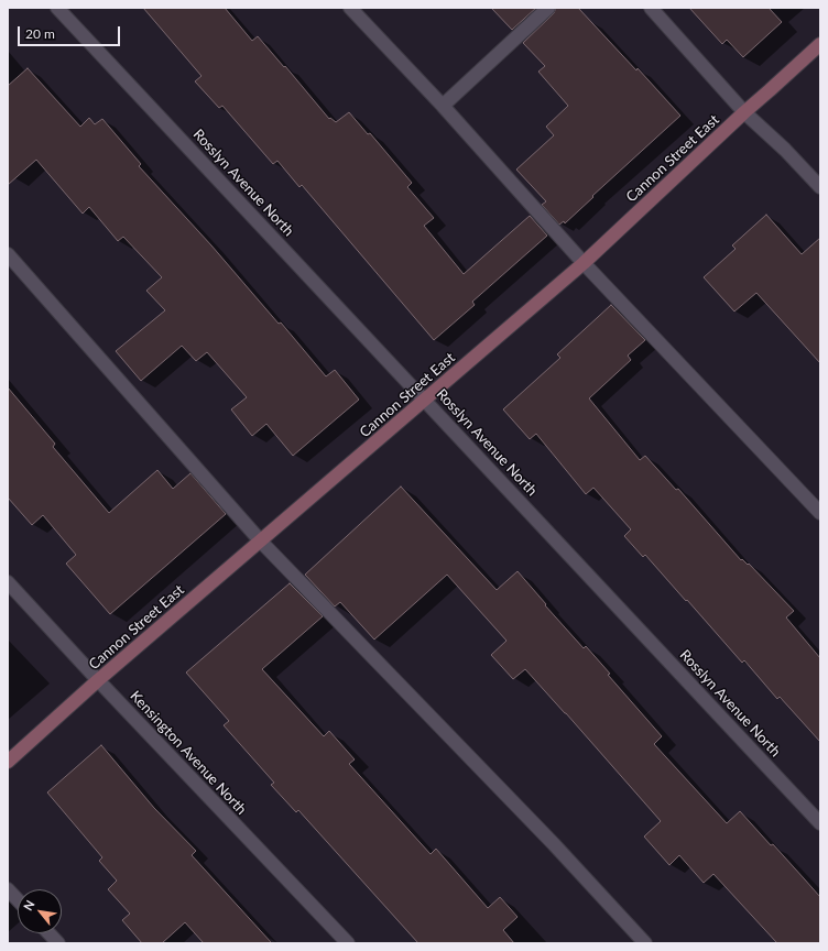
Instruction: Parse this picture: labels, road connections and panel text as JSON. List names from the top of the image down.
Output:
{
  "streets": {
    "main road": ["Cannon Street East"],
    "street": ["Rosslyn Avenue North", "Kensington Avenue North"]
  },
  "crossings": [
    ["Cannon Street East", "Rosslyn Avenue North"],
    ["Cannon Street East", "Kensington Avenue North"]
  ],
  "scale_bar": "20 m",
  "north": "top left"
}
